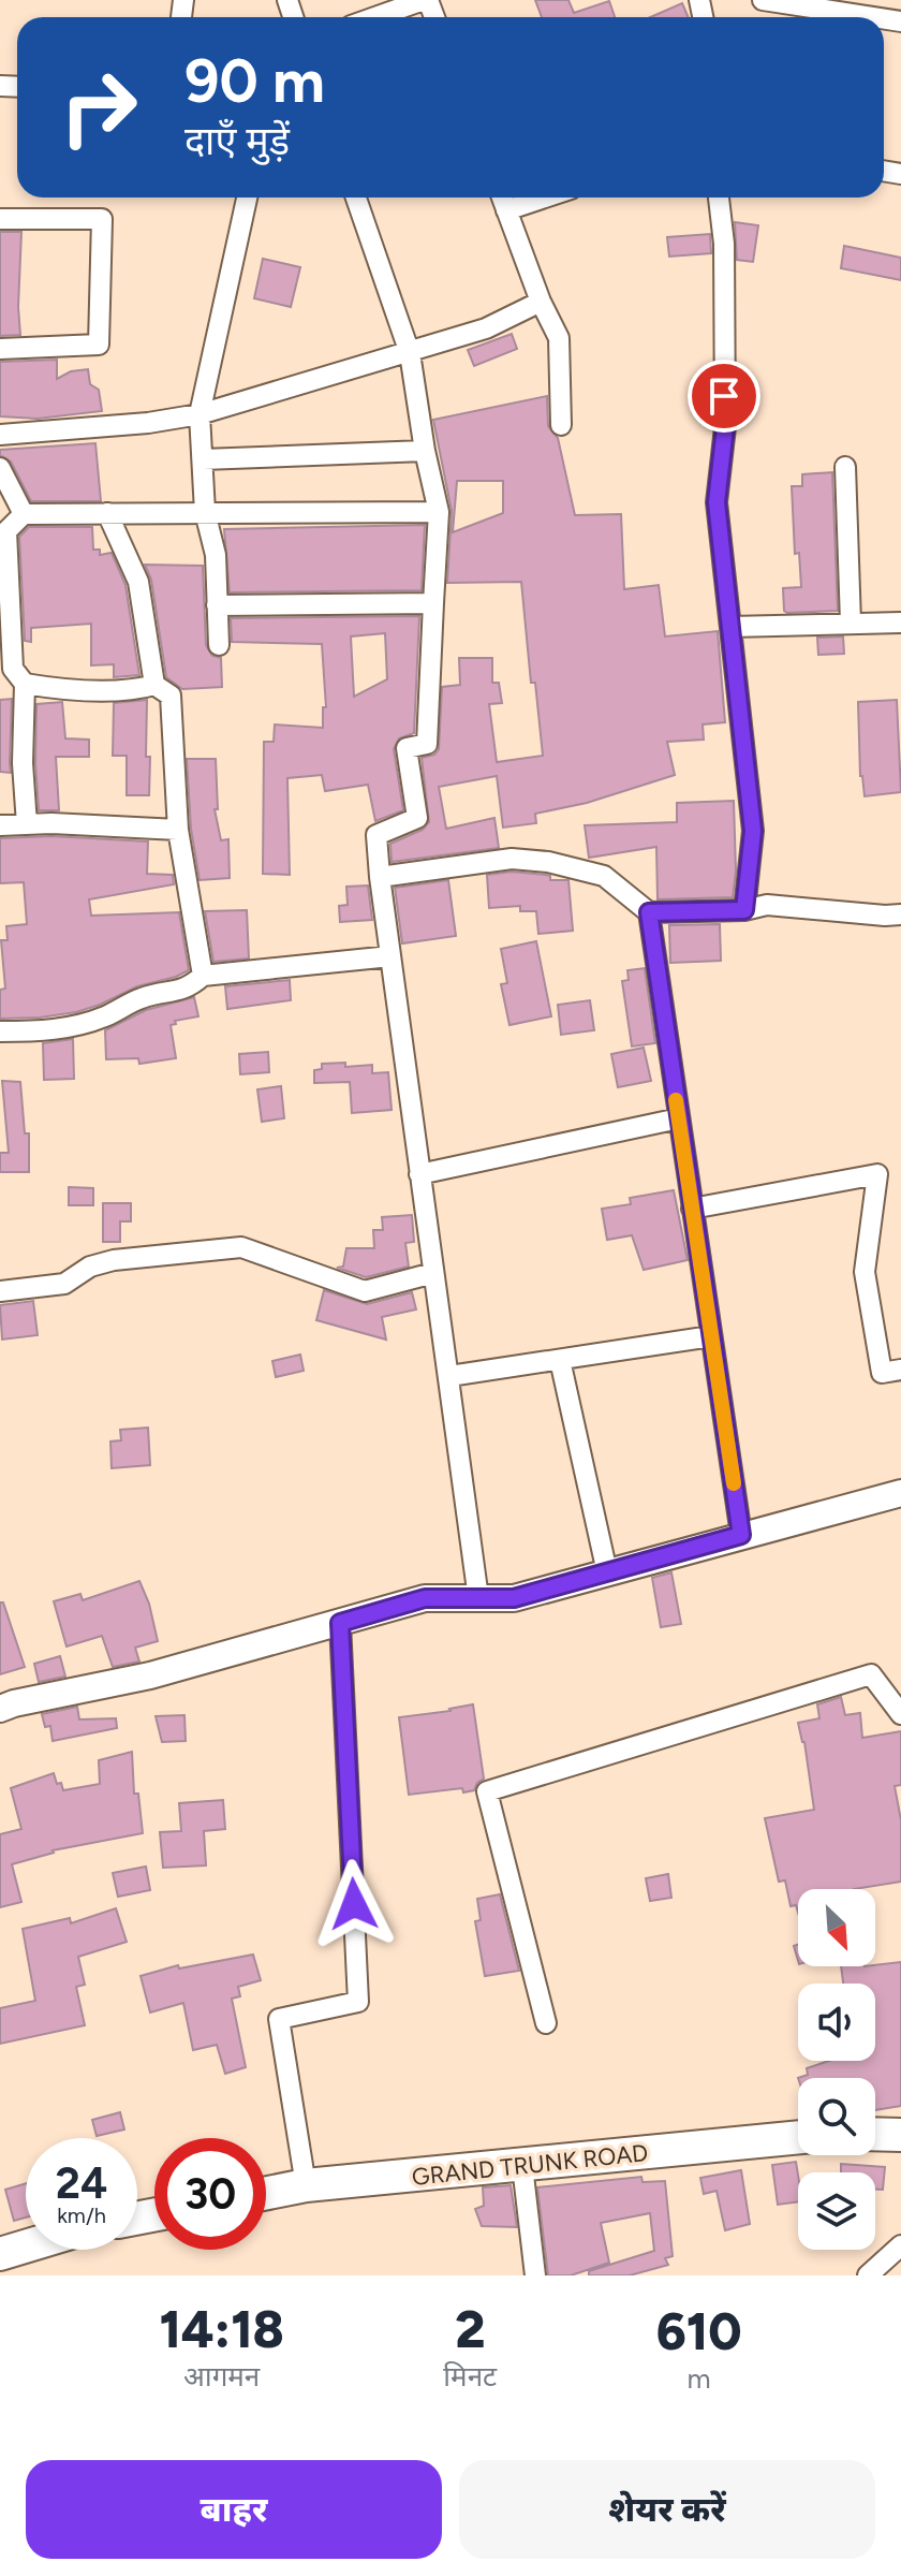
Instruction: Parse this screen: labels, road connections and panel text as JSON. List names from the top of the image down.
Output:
{
  "streets": {
    "main road": ["GRAND TRUNK ROAD"]
  },
  "north": "bottom right",
  "page": {
    "turn": ["90 m", "दाएँ मुड़ें"],
    "speed": "24 km/h",
    "limit": "30",
    "eta": [
      "14:18",
      "आगमन",
      "2",
      "मिनट",
      "610",
      "m"
    ],
    "buttons": ["बाहर", "शेयर करें"]
  }
}
